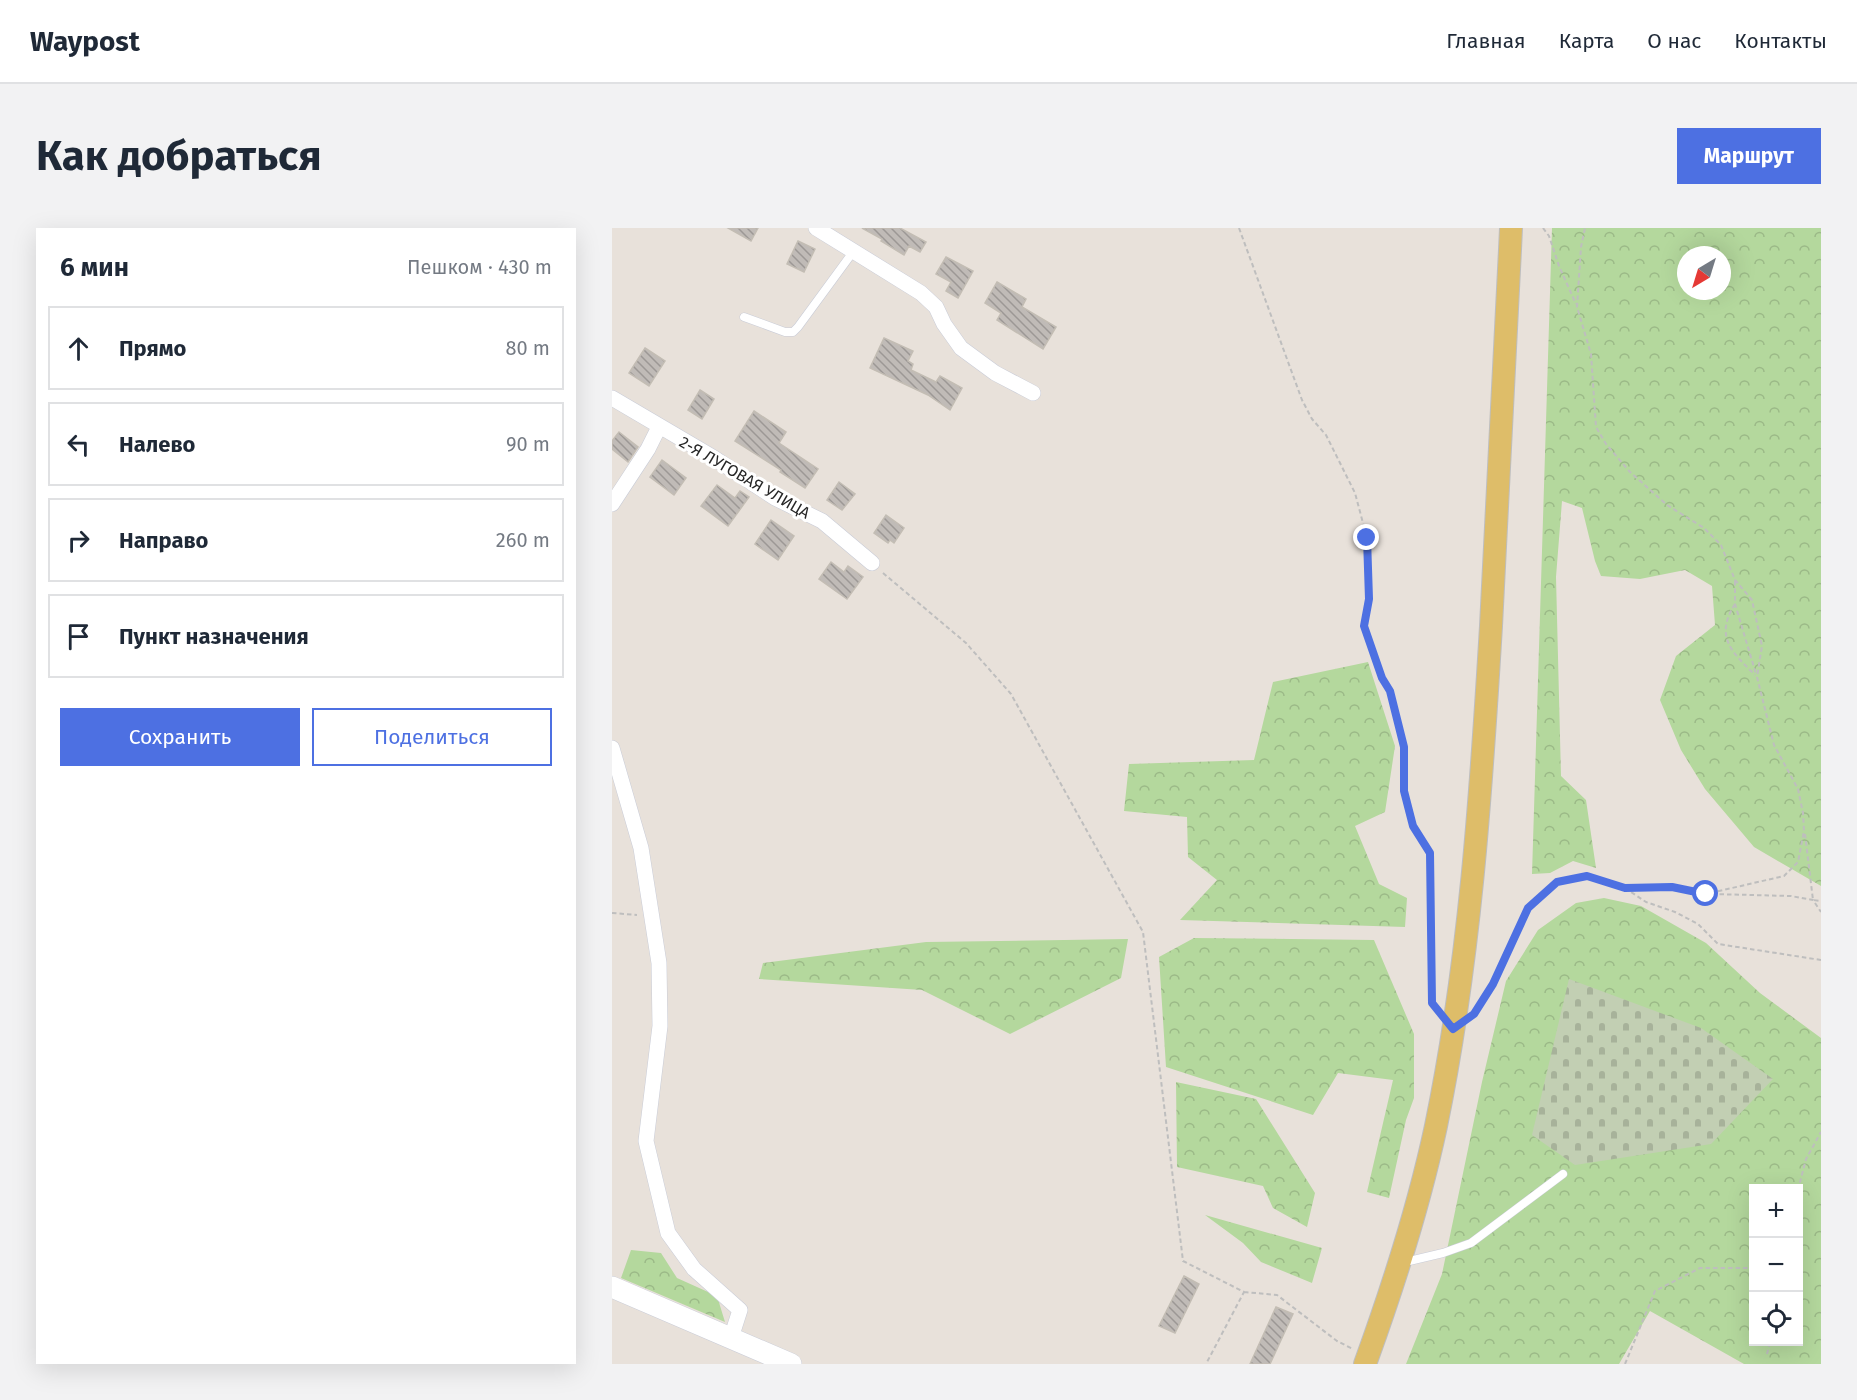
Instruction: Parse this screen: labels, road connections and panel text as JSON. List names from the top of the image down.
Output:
{
  "streets": {
    "street": ["2-Я ЛУГОВАЯ УЛИЦА"]
  },
  "north": "bottom left",
  "page": {
    "header": "Waypost",
    "nav": [
      "Главная",
      "Карта",
      "О нас",
      "Контакты"
    ],
    "buttons": [
      "Маршрут",
      ["Сохранить", "Поделиться"]
    ],
    "title": "Как добраться",
    "heading": ["6 мин", "Пешком · 430 m"],
    "list": [
      ["Прямо", "80 m"],
      ["Налево", "90 m"],
      ["Направо", "260 m"],
      "Пункт назначения"
    ],
    "map_buttons": ["+", "−"]
  }
}
